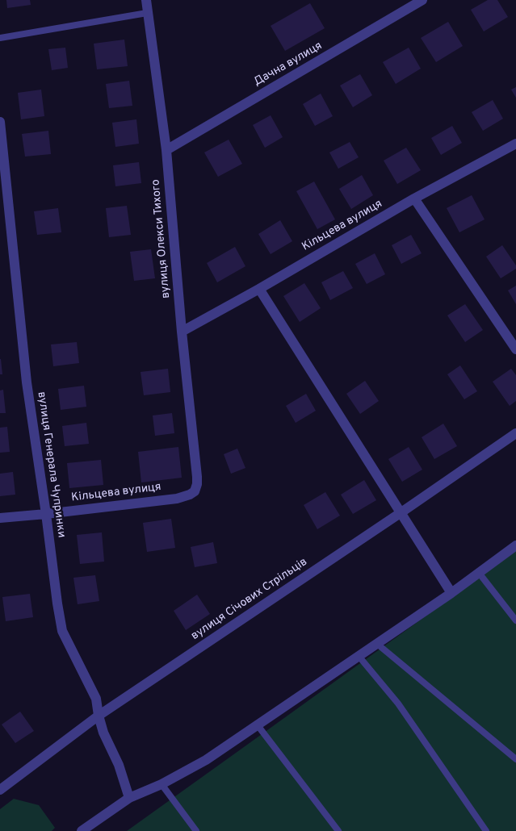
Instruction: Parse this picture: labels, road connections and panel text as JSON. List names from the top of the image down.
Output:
{
  "streets": {
    "street": [
      "Дачна вулиця",
      "Кільцева вулиця",
      "вулиця Олекси Тихого",
      "вулиця Генерала Чупринки",
      "вулиця Січових Стрільців"
    ]
  },
  "crossings": [
    ["Дачна вулиця", "вулиця Олекси Тихого"],
    ["Кільцева вулиця", "вулиця Олекси Тихого"],
    ["Кільцева вулиця", "вулиця Генерала Чупринки"],
    ["вулиця Генерала Чупринки", "вулиця Січових Стрільців"]
  ]
}
